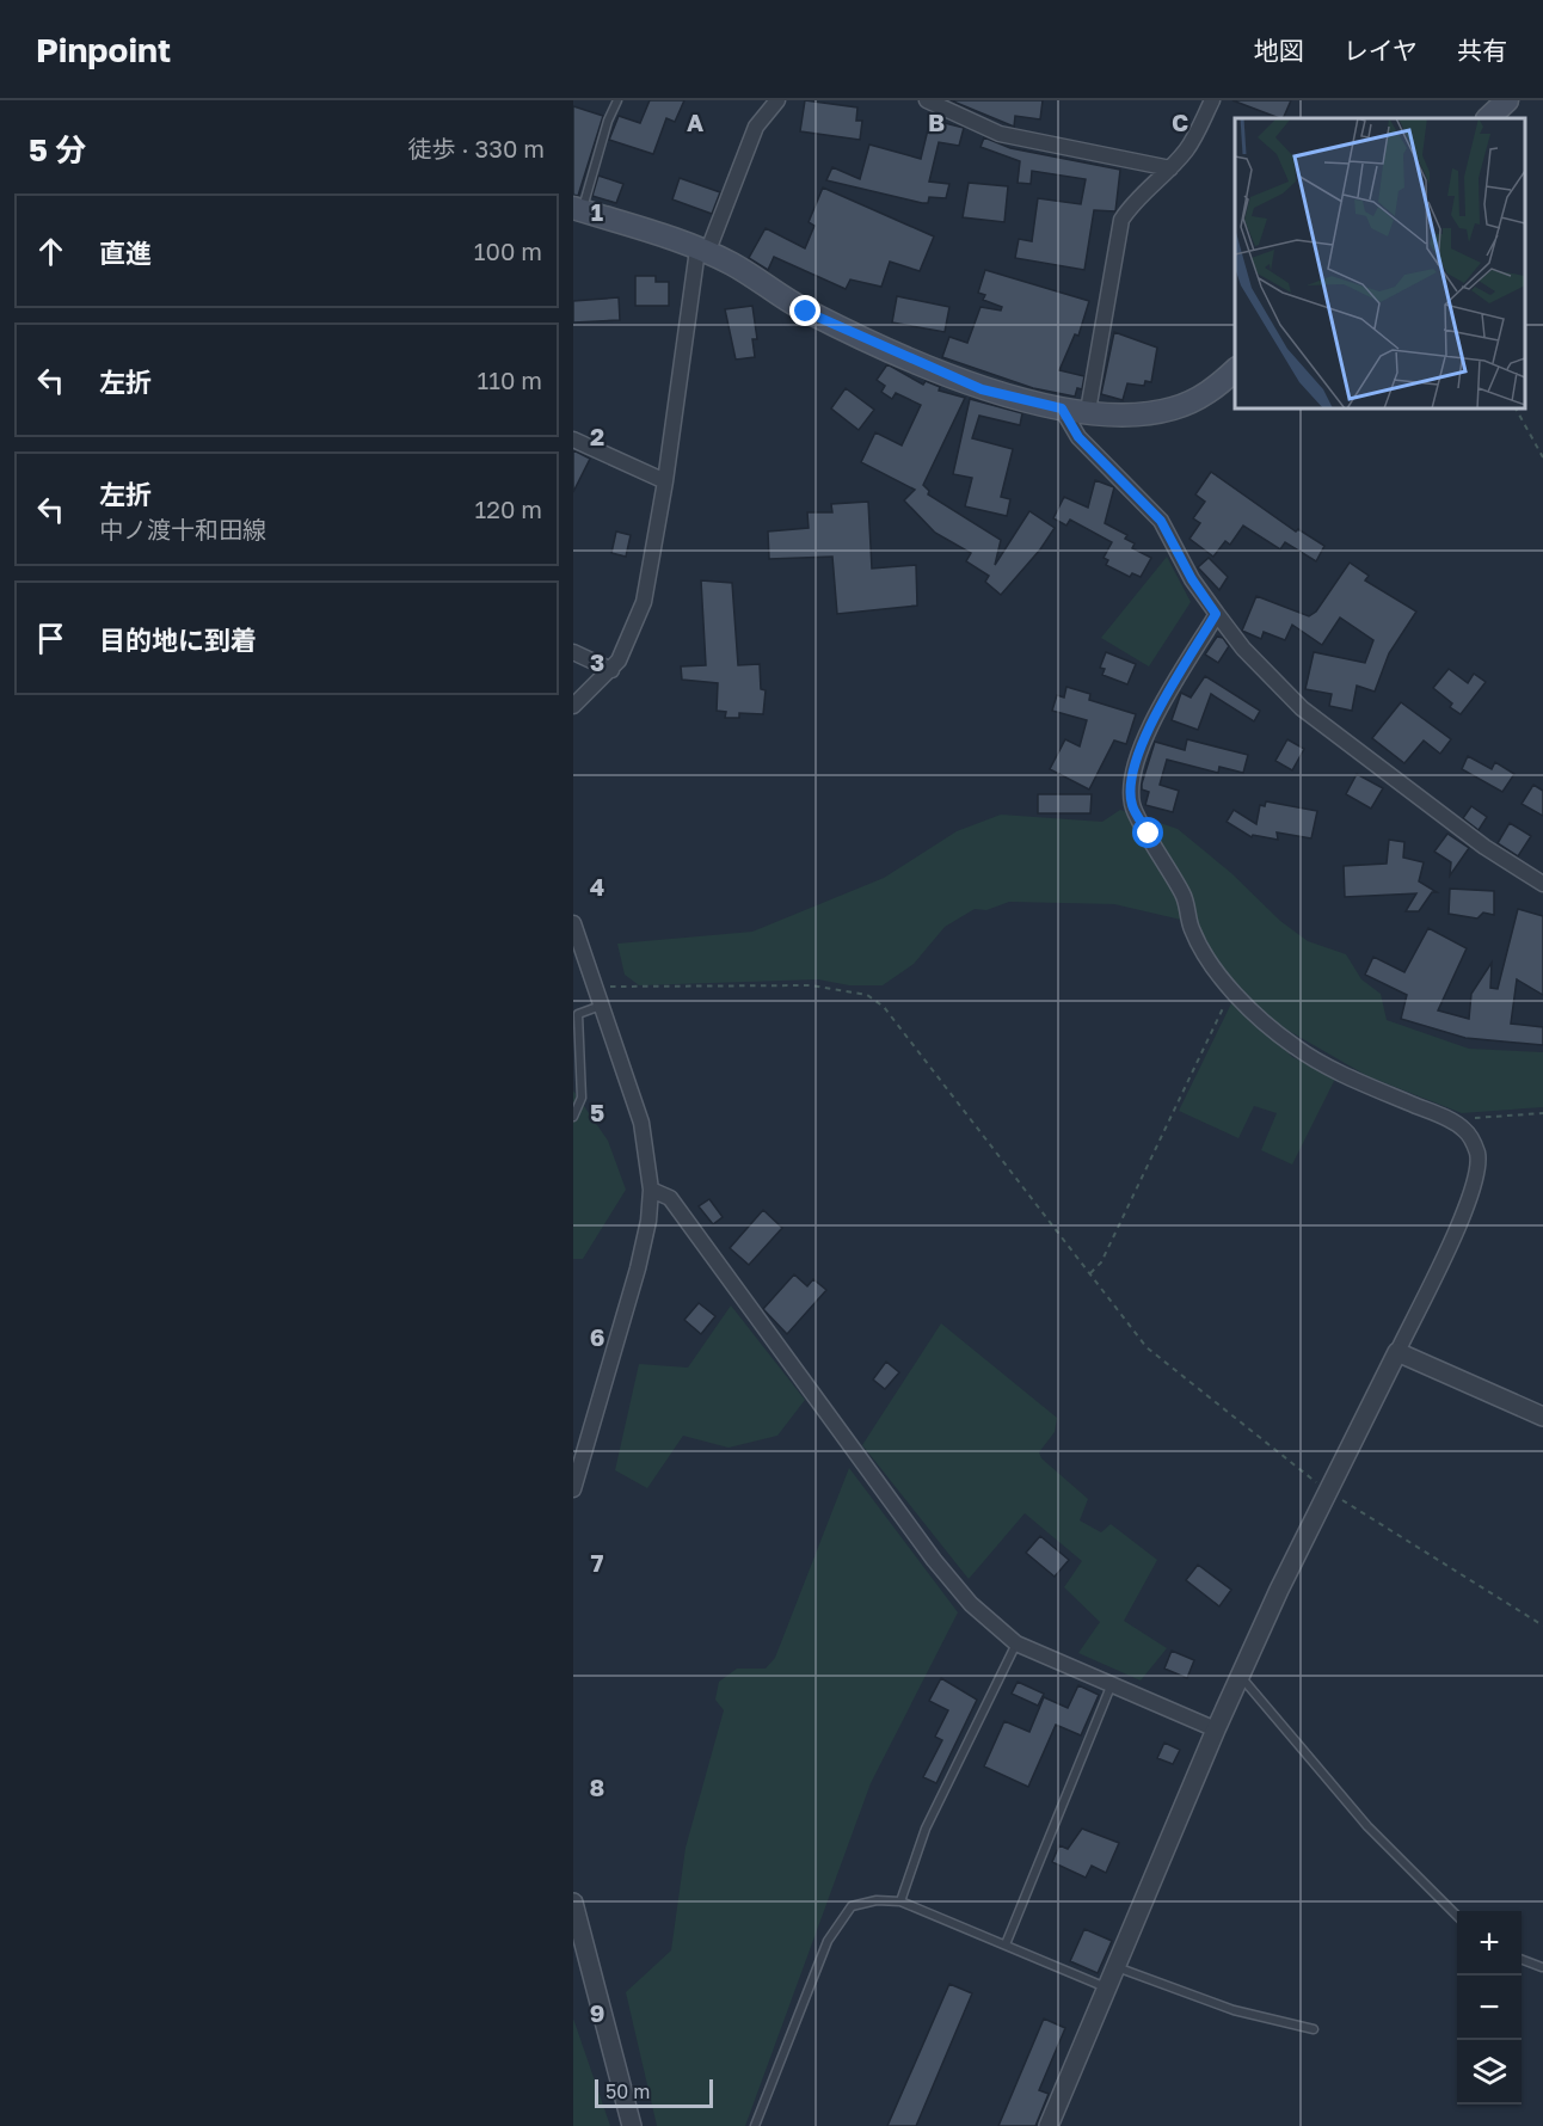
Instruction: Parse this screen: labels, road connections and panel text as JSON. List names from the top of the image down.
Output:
{
  "scale_bar": "50 m",
  "page": {
    "header": "Pinpoint",
    "nav": ["地図", "レイヤ", "共有"],
    "heading": ["5 分", "徒歩 · 330 m"],
    "list": [
      ["直進", "100 m"],
      ["左折", "110 m"],
      ["左折", "中ノ渡十和田線", "120 m"],
      "目的地に到着"
    ],
    "map_buttons": ["+", "−"],
    "scale": "50 m"
  },
  "grid": {
    "columns": ["A", "B", "C"],
    "rows": [
      "1",
      "2",
      "3",
      "4",
      "5",
      "6",
      "7",
      "8",
      "9"
    ]
  }
}
